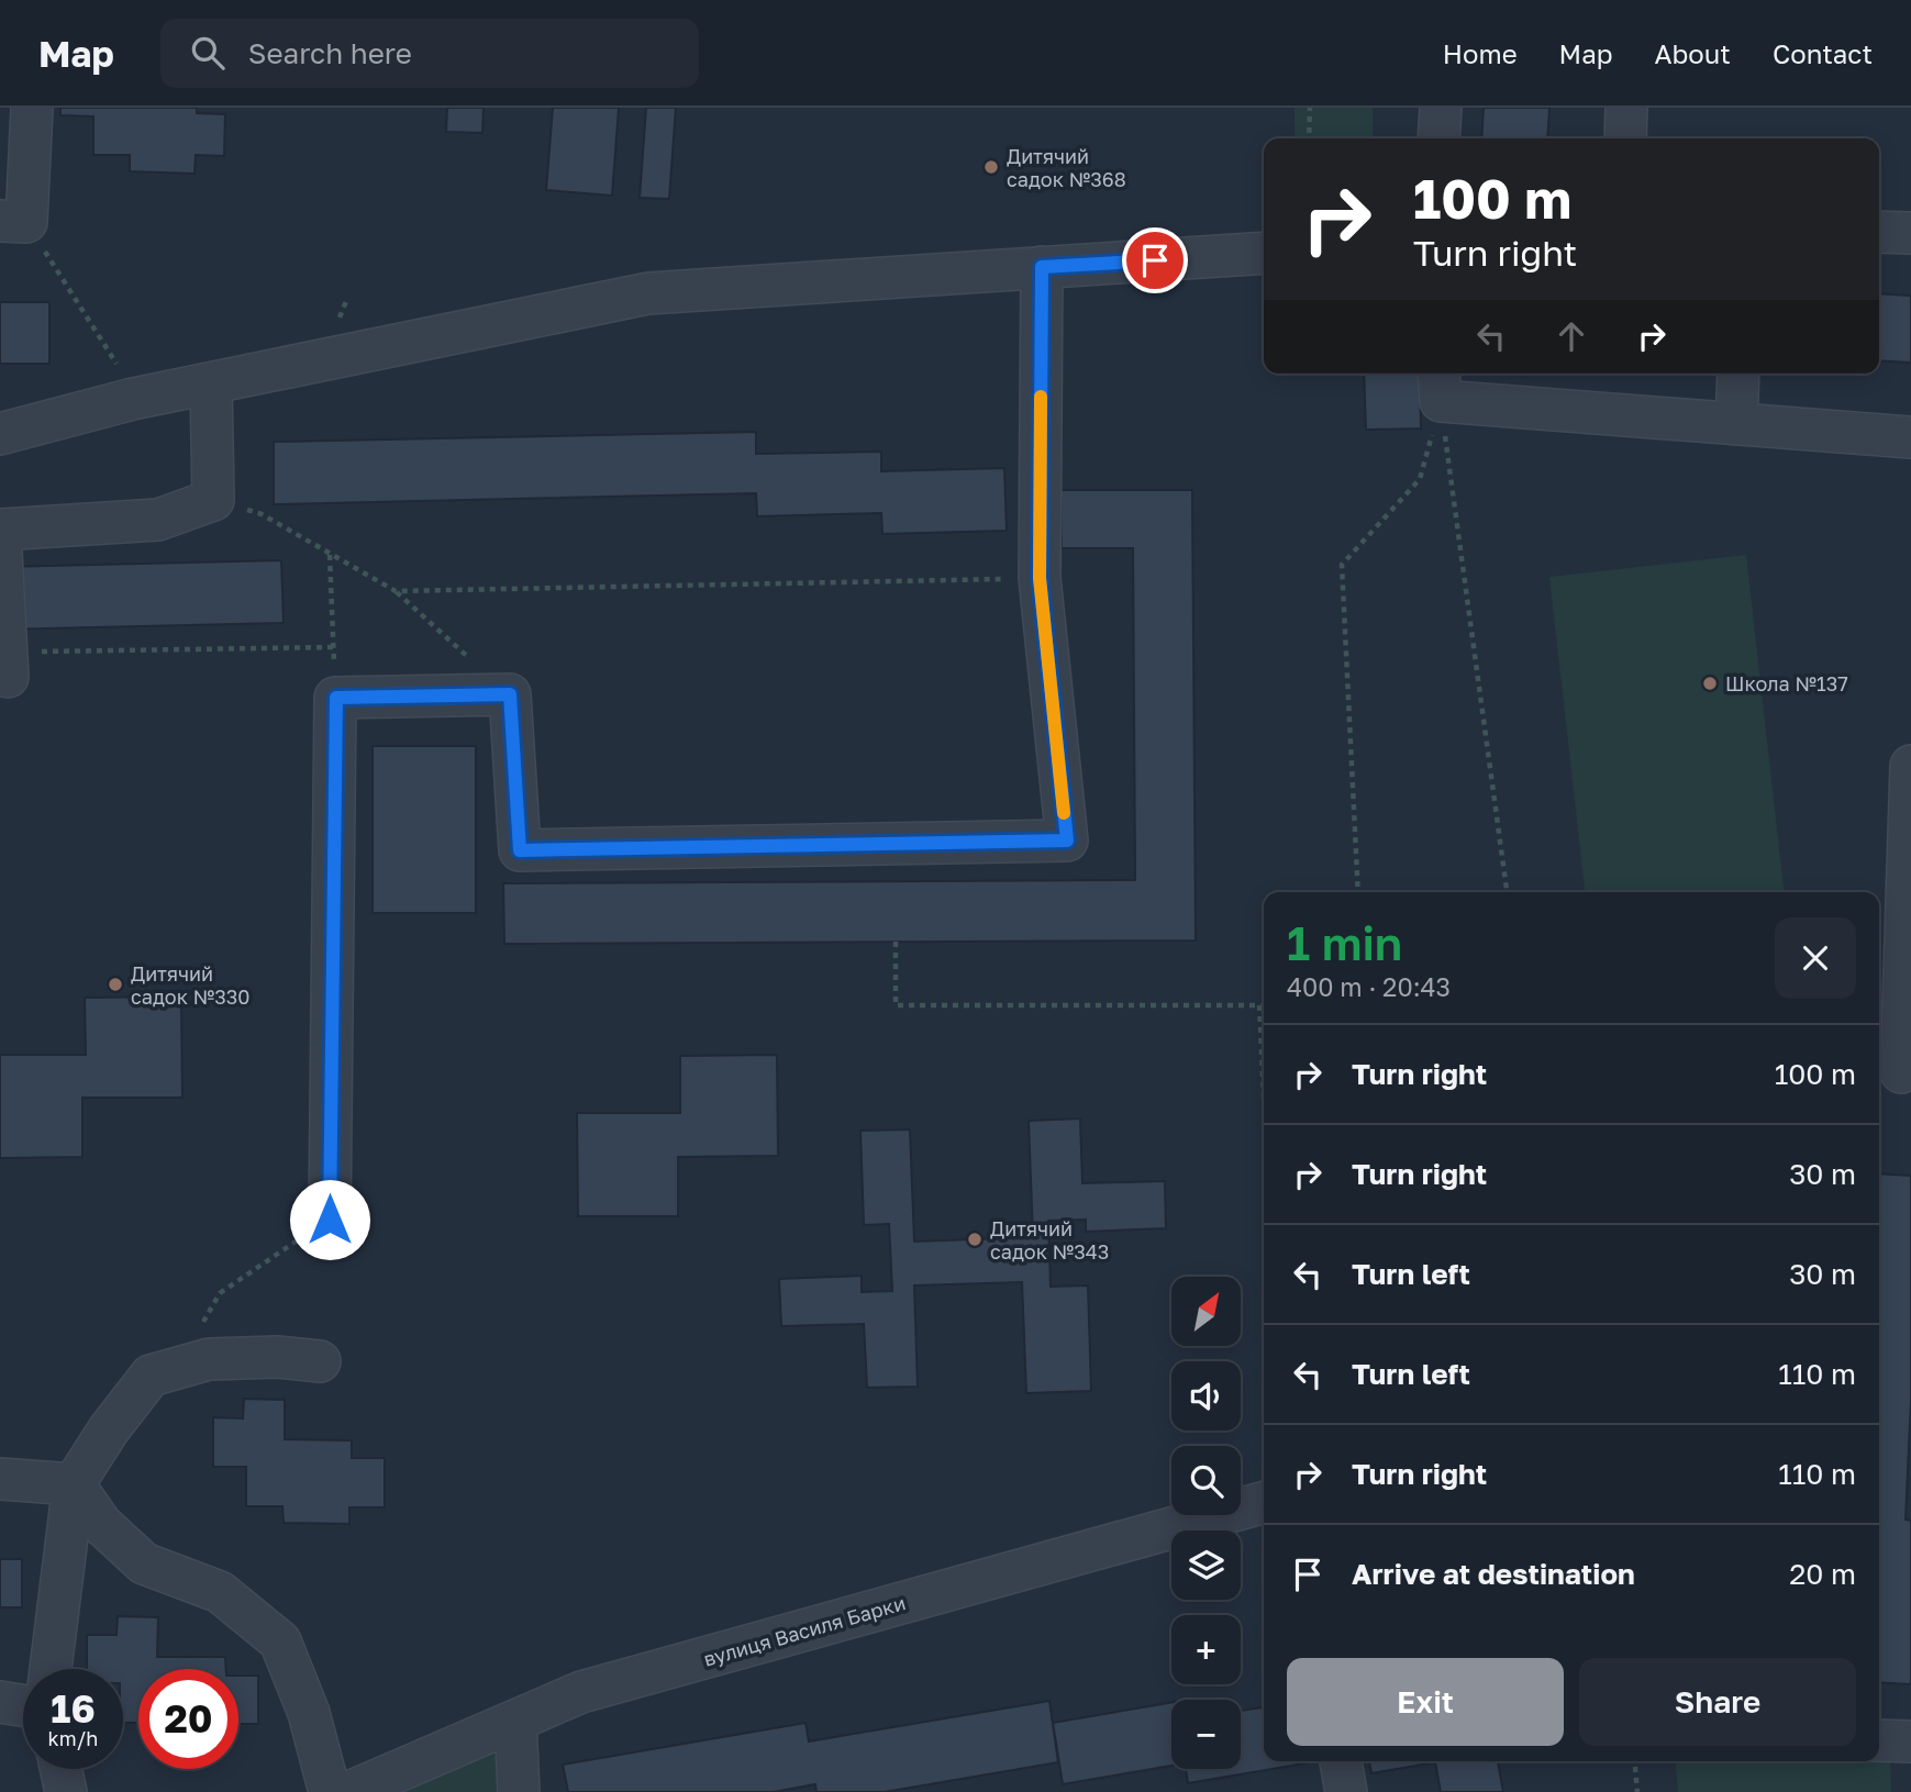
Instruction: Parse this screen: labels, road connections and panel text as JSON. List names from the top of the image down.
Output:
{
  "streets": {
    "lane": ["вулиця Василя Барки"]
  },
  "places": [
    "Дитячий садок №368",
    "Школа №137",
    "Дитячий садок №330",
    "Дитячий садок №343"
  ],
  "north": "top right",
  "page": {
    "header": "Map",
    "search": "Search here",
    "nav": [
      "Home",
      "Map",
      "About",
      "Contact"
    ],
    "turn": ["100 m", "Turn right"],
    "heading": ["1 min", "400 m · 20:43"],
    "list": [
      {
        "name": "Turn right",
        "value": "100 m"
      },
      {
        "name": "Turn right",
        "value": "30 m"
      },
      {
        "name": "Turn left",
        "value": "30 m"
      },
      {
        "name": "Turn left",
        "value": "110 m"
      },
      {
        "name": "Turn right",
        "value": "110 m"
      },
      {
        "name": "Arrive at destination",
        "value": "20 m"
      }
    ],
    "map_buttons": ["+", "−"],
    "buttons": ["Exit", "Share"],
    "speed": "16 km/h",
    "limit": "20"
  }
}
